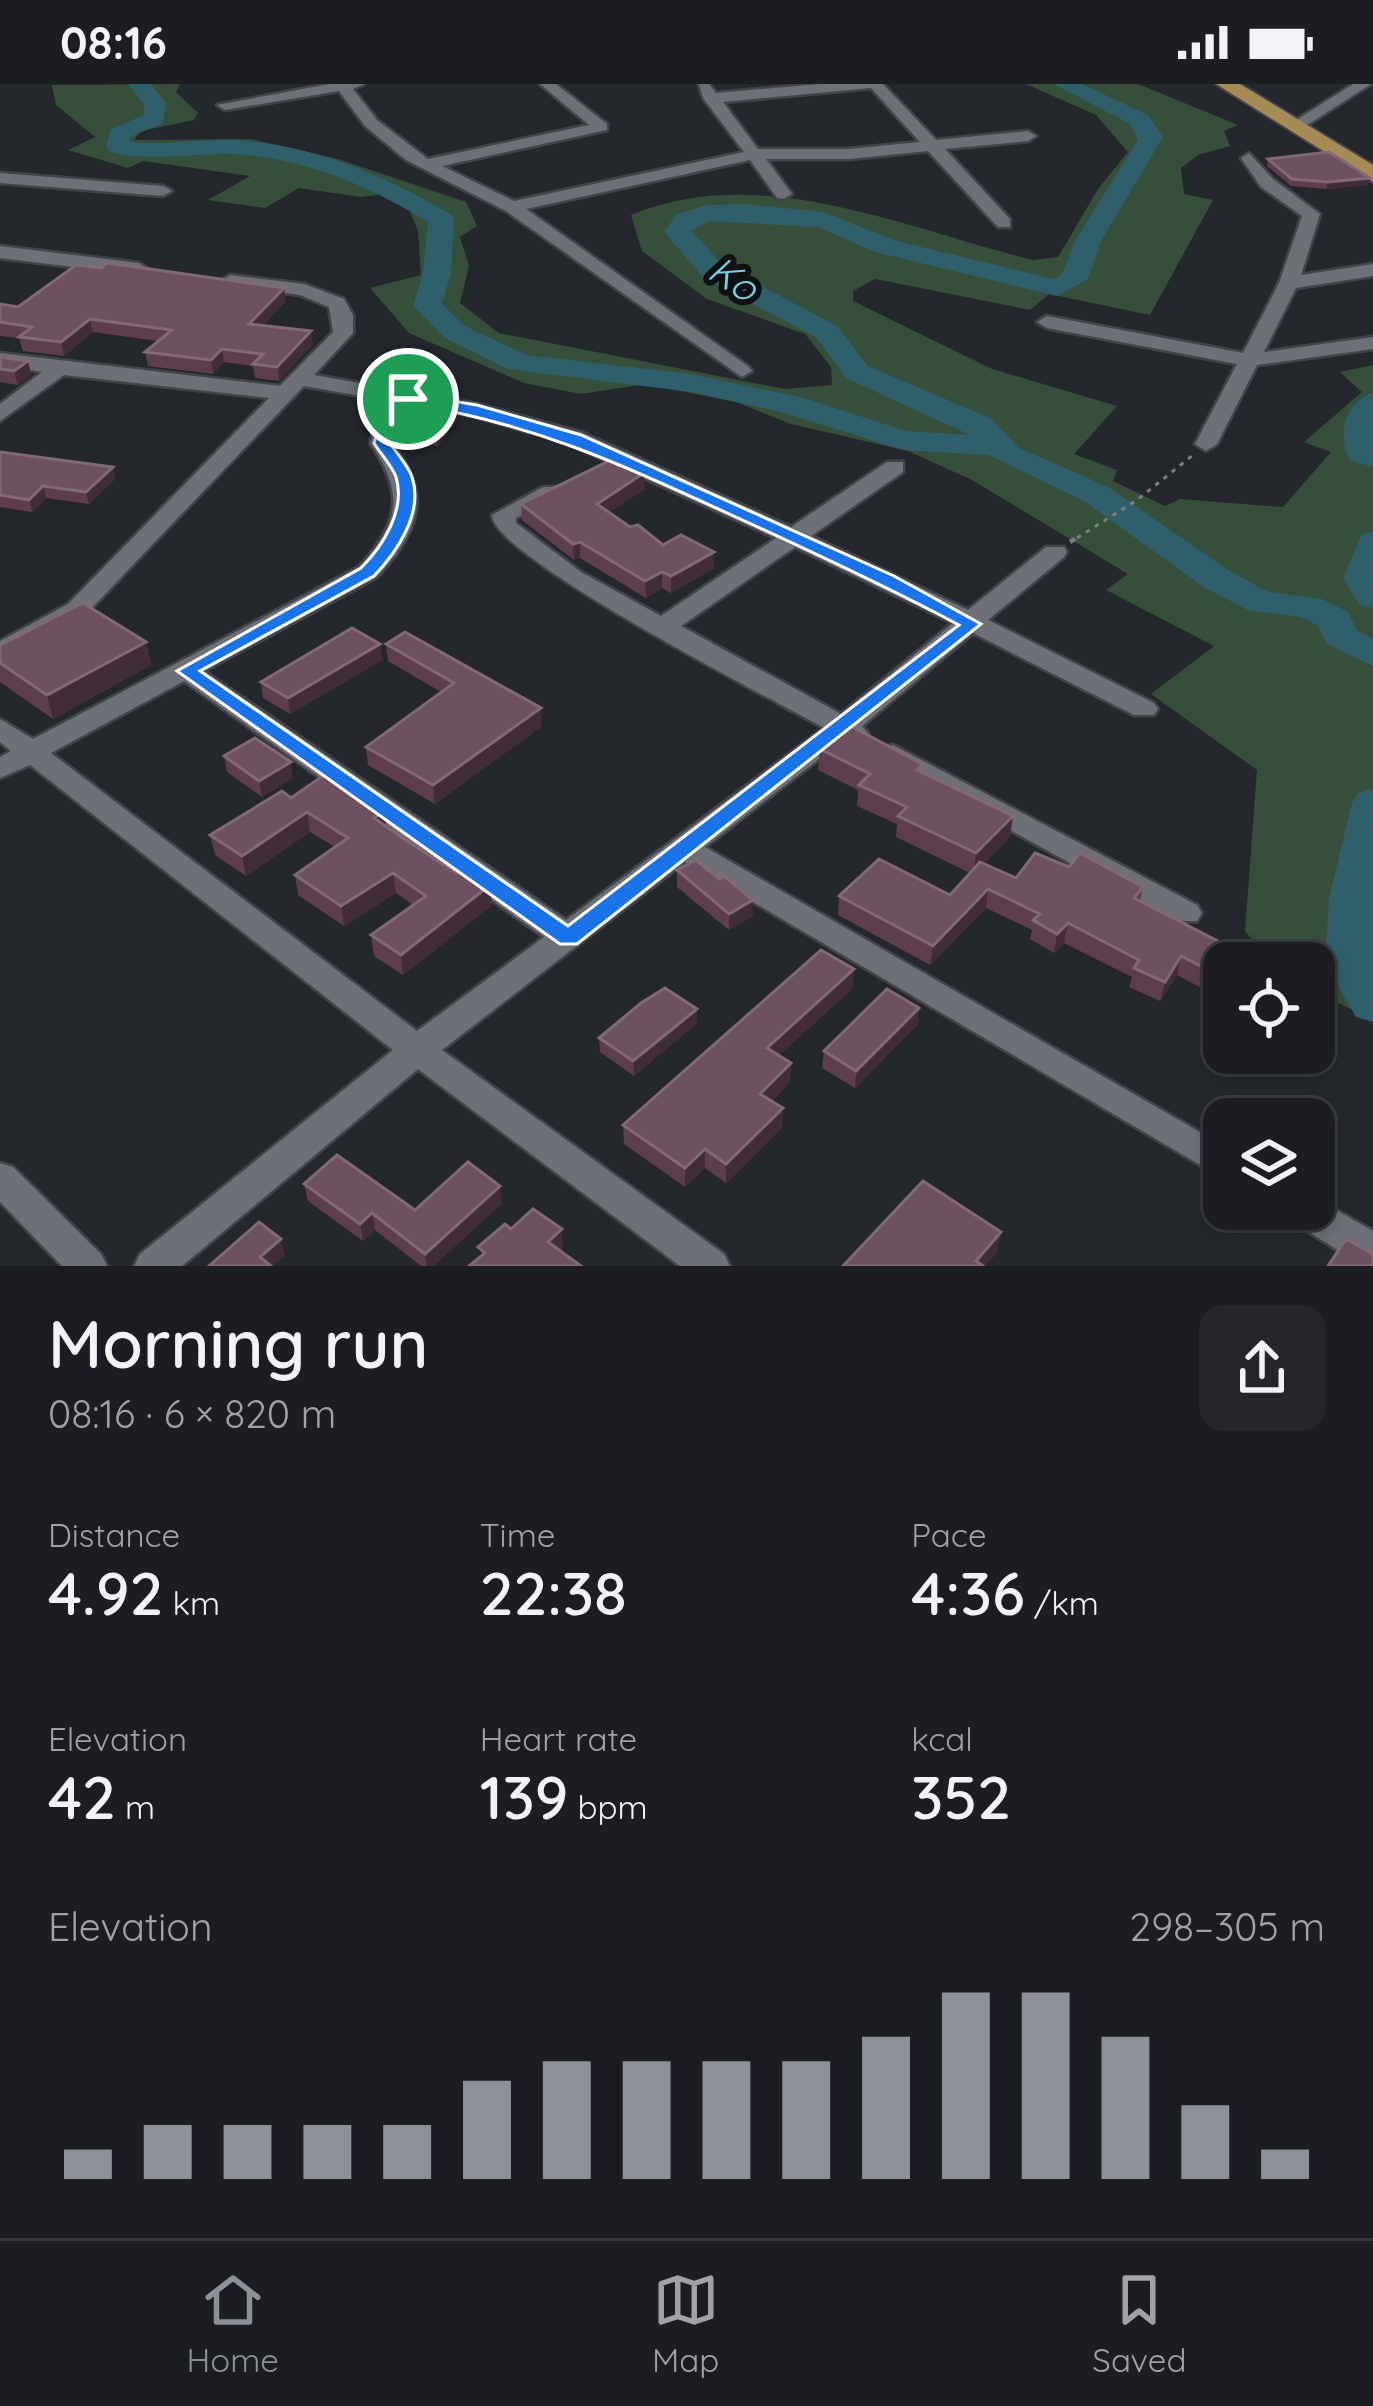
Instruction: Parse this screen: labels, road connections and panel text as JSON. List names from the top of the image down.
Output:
{
  "water": ["Ko"],
  "page": {
    "status": "08:16",
    "heading": ["Morning run", "08:16 · 6 × 820 m"],
    "stats": [
      ["Distance", "4.92 km"],
      ["Time", "22:38"],
      ["Pace", "4:36 /km"],
      ["Elevation", "42 m"],
      ["Heart rate", "139 bpm"],
      ["kcal", "352"]
    ],
    "chart": ["Elevation", "298–305 m"],
    "tabs": ["Home", "Map", "Saved"]
  }
}
